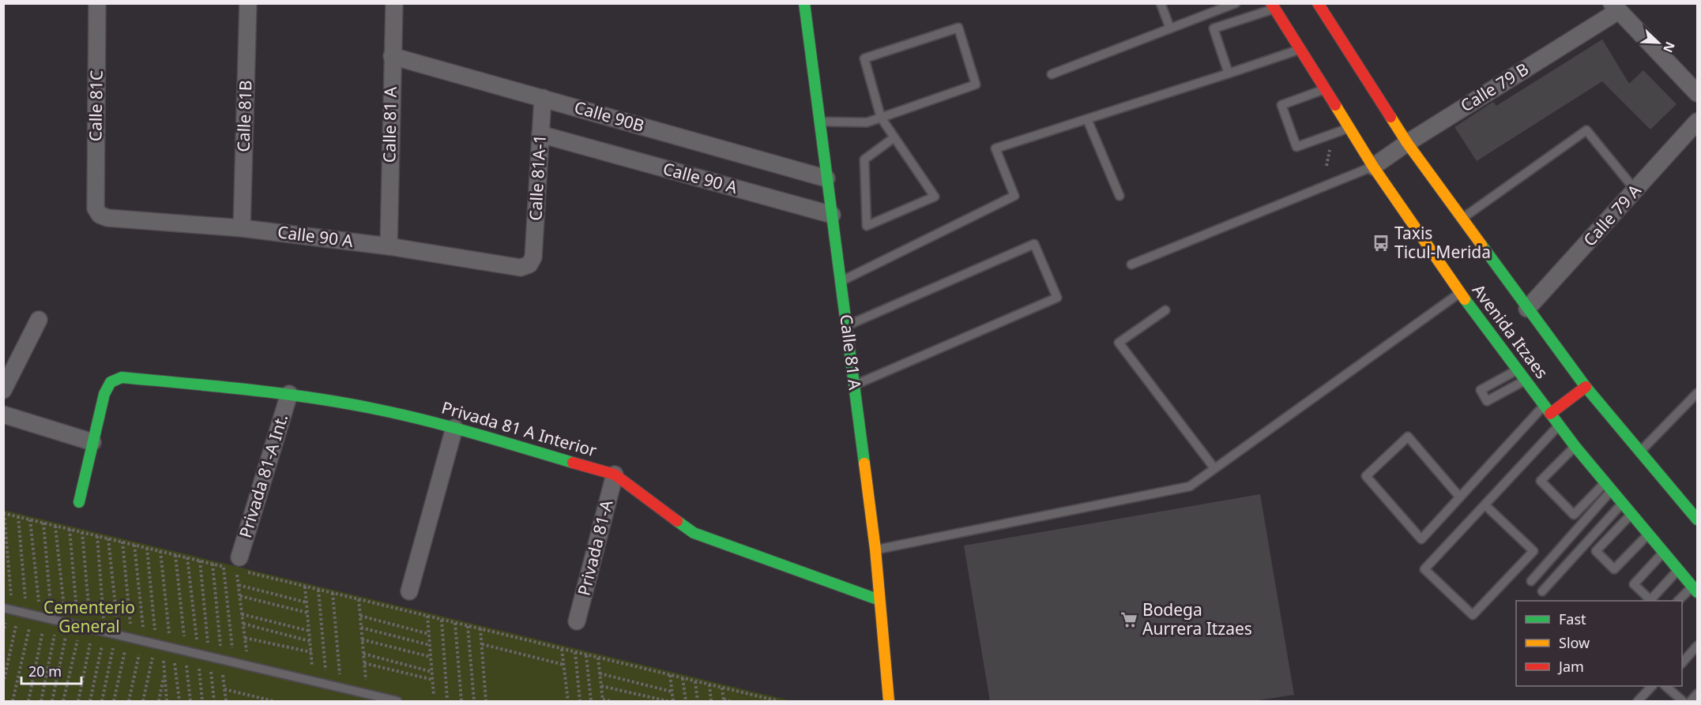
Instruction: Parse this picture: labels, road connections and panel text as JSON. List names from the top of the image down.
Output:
{
  "streets": {
    "street": [
      "Calle 79 B",
      "Calle 81C",
      "Calle 81B",
      "Calle 90B",
      "Calle 81 A",
      "Calle 81A-1",
      "Calle 90 A",
      "Calle 79 A",
      "Avenida Itzaes",
      "Privada 81 A Interior",
      "Privada 81-A Int.",
      "Privada 81-A"
    ]
  },
  "crossings": [
    ["Calle 79 B", "Avenida Itzaes"],
    ["Calle 81C", "Calle 90 A"],
    ["Calle 81B", "Calle 90 A"],
    ["Calle 90B", "Calle 81 A"],
    ["Calle 90B", "Calle 81A-1"],
    ["Calle 81 A", "Calle 90 A"],
    ["Calle 81 A", "Privada 81 A Interior"],
    ["Calle 81A-1", "Calle 90 A"],
    ["Calle 79 A", "Avenida Itzaes"],
    ["Privada 81 A Interior", "Privada 81-A Int."],
    ["Privada 81 A Interior", "Privada 81-A"]
  ],
  "parks": ["Cementerio General"],
  "places": {
    "bus stop": ["Taxis Ticul-Merida"],
    "supermarket": ["Bodega Aurrera Itzaes"]
  },
  "legend": ["Fast", "Slow", "Jam"],
  "scale_bar": "20 m",
  "north": "bottom right"
}
